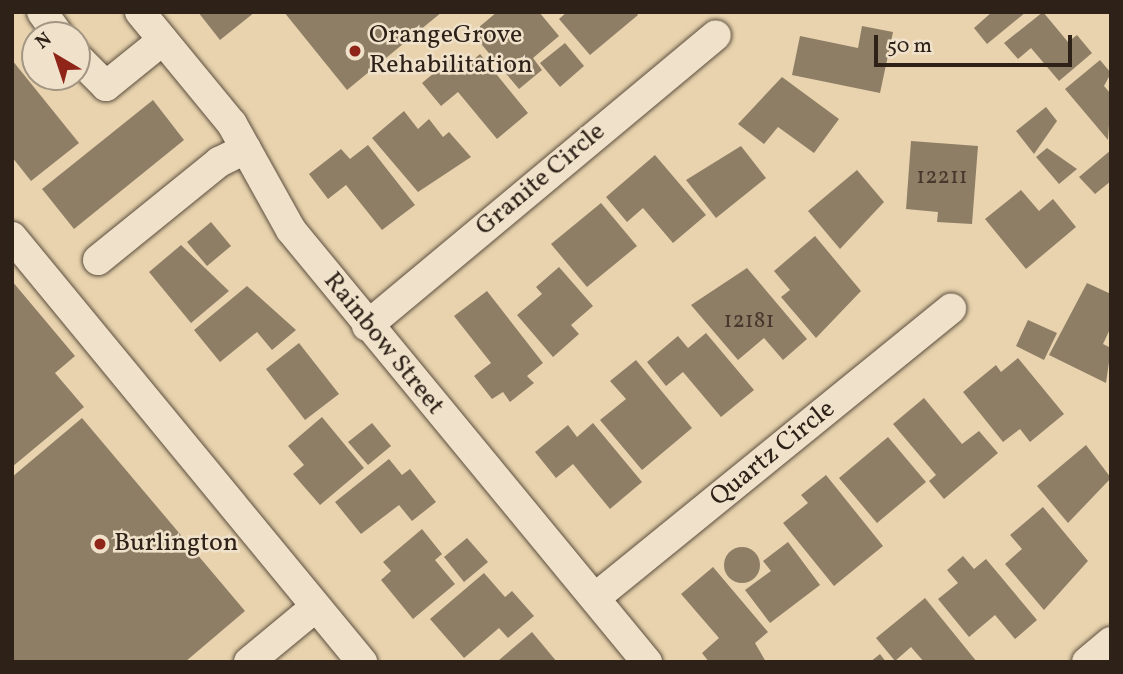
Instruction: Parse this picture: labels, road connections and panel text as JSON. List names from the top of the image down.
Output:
{
  "streets": {
    "street": ["Granite Circle", "Rainbow Street", "Quartz Circle"]
  },
  "crossings": [
    ["Granite Circle", "Rainbow Street"],
    ["Rainbow Street", "Quartz Circle"]
  ],
  "places": ["OrangeGrove Rehabilitation", "Burlington"],
  "house_numbers": ["12211", "12181"],
  "scale_bar": "50 m",
  "north": "top left"
}
